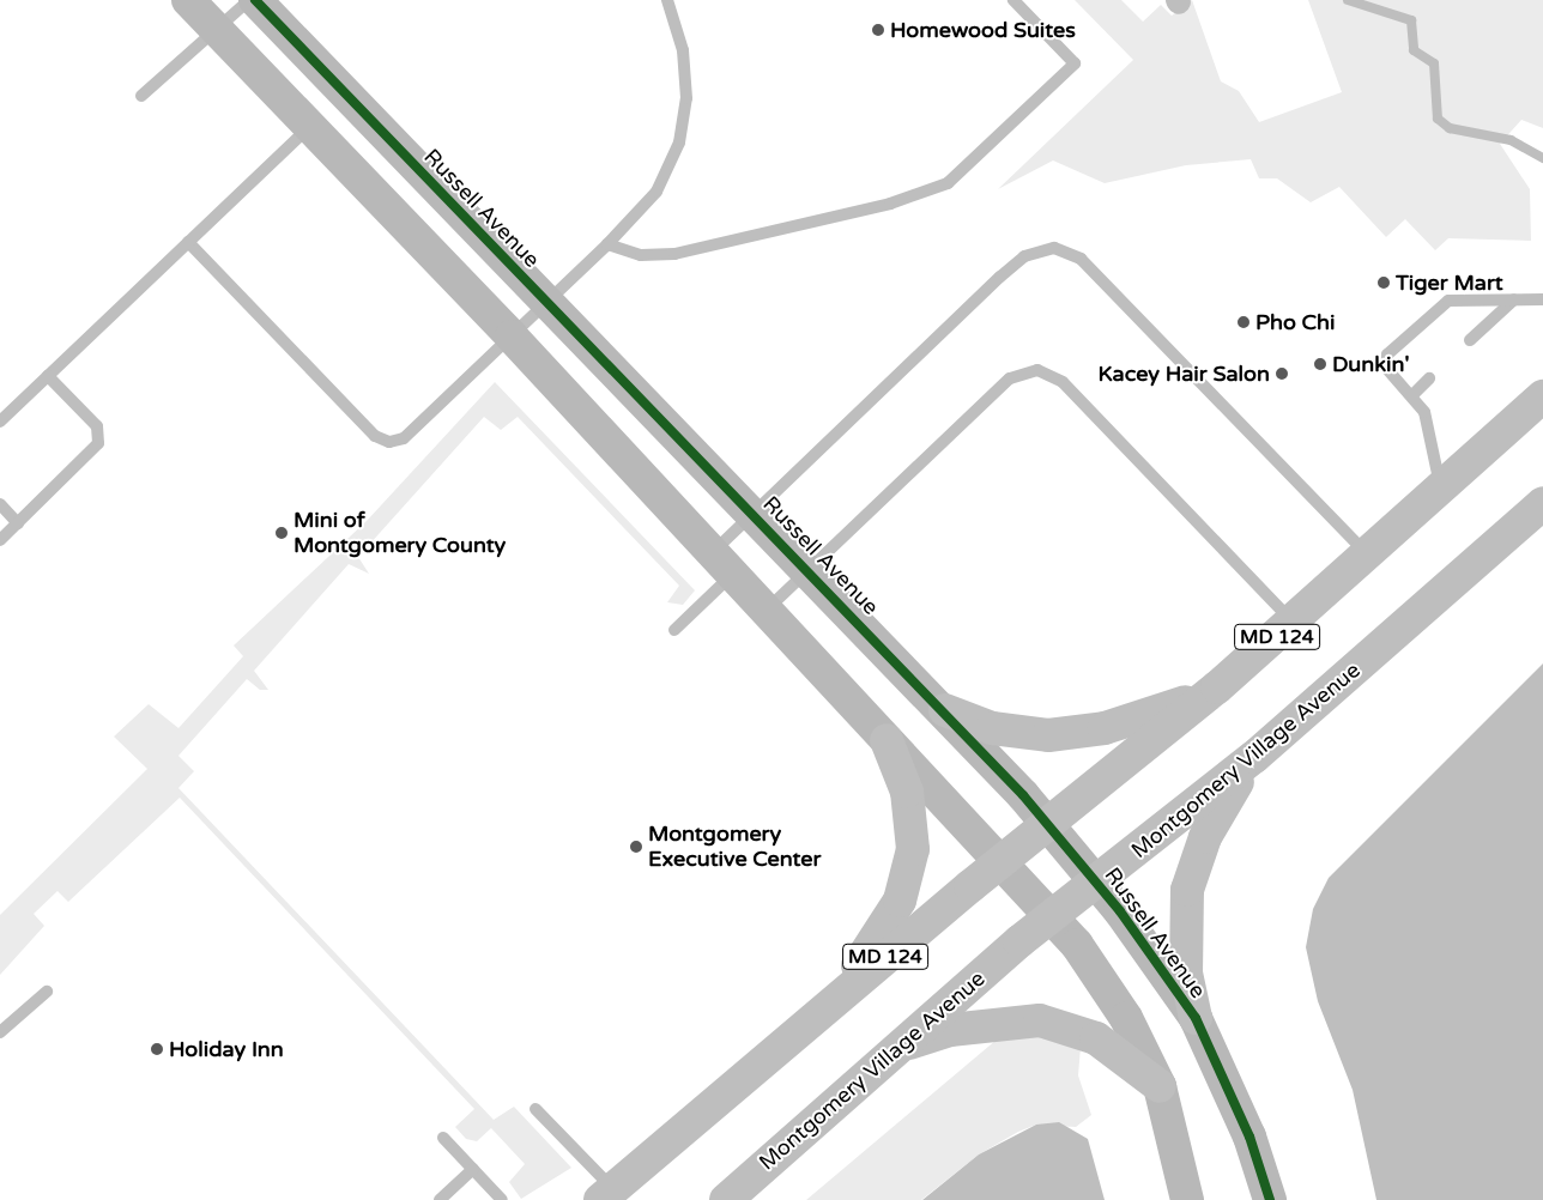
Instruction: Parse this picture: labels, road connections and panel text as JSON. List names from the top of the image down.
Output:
{
  "streets": {
    "main road": ["MD 124", "Montgomery Village Avenue"],
    "street": ["Russell Avenue"]
  },
  "crossings": [
    ["Russell Avenue", "MD 124"],
    ["Russell Avenue", "Montgomery Village Avenue"]
  ],
  "places": [
    "Homewood Suites",
    "Tiger Mart",
    "Pho Chi",
    "Dunkin'",
    "Kacey Hair Salon",
    "Mini of Montgomery County",
    "Montgomery Executive Center",
    "Holiday Inn"
  ]
}
